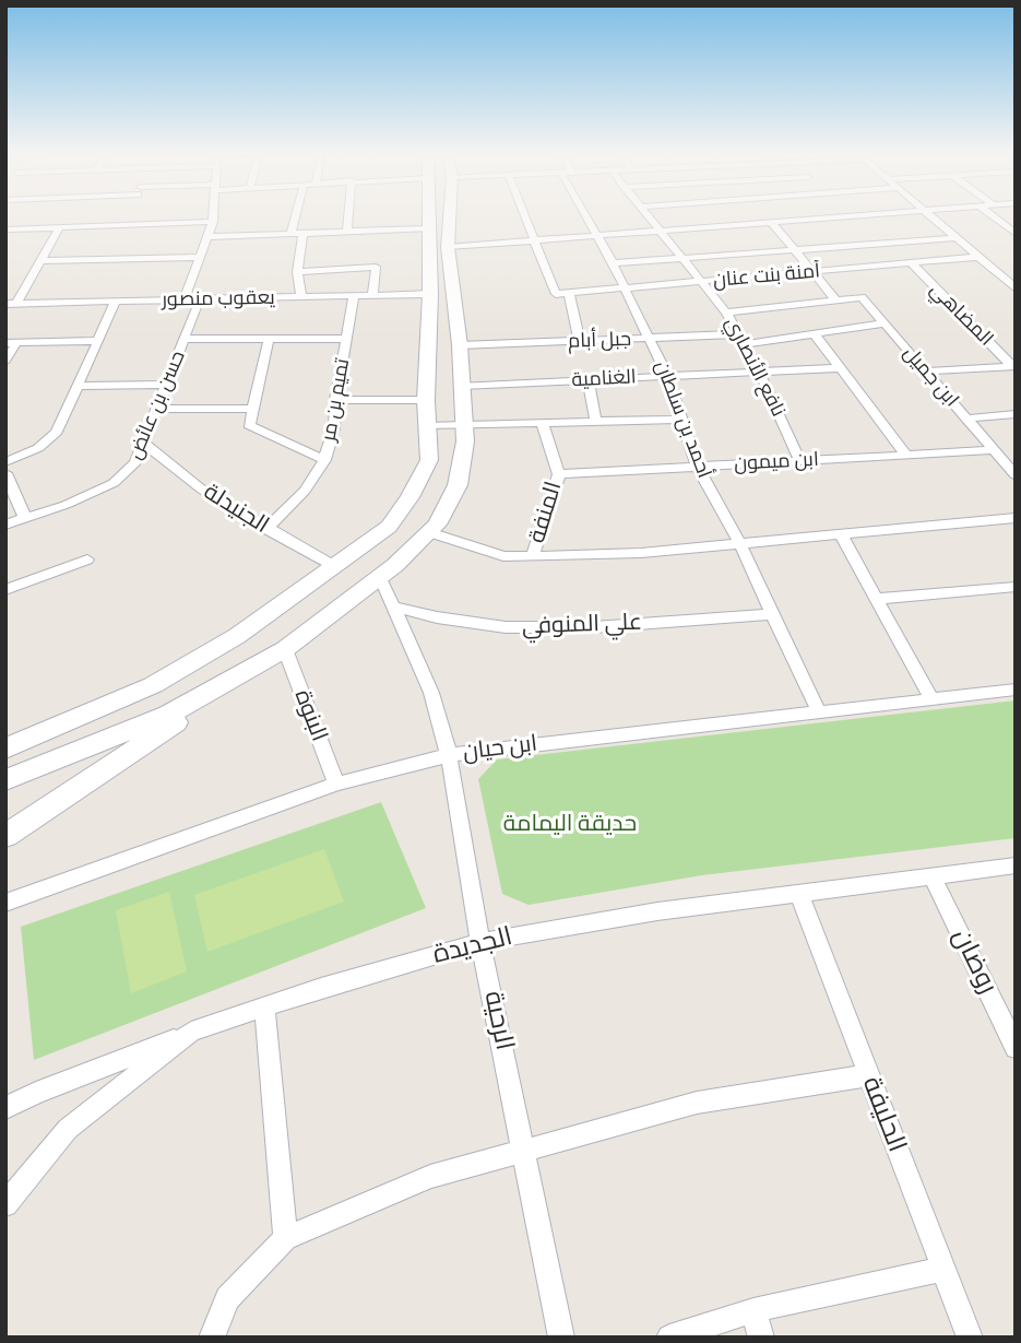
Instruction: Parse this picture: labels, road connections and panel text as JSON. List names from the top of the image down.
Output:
{
  "streets": {
    "street": [
      "آمنة بنت عنان",
      "يعقوب منصور",
      "المضاهي",
      "جبل أبام",
      "نافع الأنصاري",
      "ابن جميل",
      "الغنامية",
      "تميم بن مر",
      "حسن بن عائض",
      "أحمد بن سلطان",
      "ابن ميمون",
      "الجنيدلة",
      "المنفة",
      "علي المنوفي",
      "البنوة",
      "ابن حيان",
      "الجديدة",
      "روضان",
      "الرحية",
      "الحليفة"
    ]
  },
  "crossings": [
    ["آمنة بنت عنان", "المضاهي"],
    ["آمنة بنت عنان", "نافع الأنصاري"],
    ["آمنة بنت عنان", "أحمد بن سلطان"],
    ["يعقوب منصور", "تميم بن مر"],
    ["يعقوب منصور", "حسن بن عائض"],
    ["جبل أبام", "نافع الأنصاري"],
    ["جبل أبام", "ابن جميل"],
    ["جبل أبام", "أحمد بن سلطان"],
    ["نافع الأنصاري", "ابن جميل"],
    ["نافع الأنصاري", "الغنامية"],
    ["نافع الأنصاري", "ابن ميمون"],
    ["ابن جميل", "ابن ميمون"],
    ["الغنامية", "أحمد بن سلطان"],
    ["تميم بن مر", "الجنيدلة"],
    ["حسن بن عائض", "الجنيدلة"],
    ["أحمد بن سلطان", "ابن ميمون"],
    ["أحمد بن سلطان", "علي المنوفي"],
    ["أحمد بن سلطان", "ابن حيان"],
    ["ابن ميمون", "المنفة"],
    ["علي المنوفي", "الرحية"],
    ["البنوة", "ابن حيان"],
    ["ابن حيان", "الرحية"],
    ["الجديدة", "روضان"],
    ["الجديدة", "الرحية"],
    ["الجديدة", "الحليفة"]
  ],
  "parks": ["حديقة اليمامة"]
}
